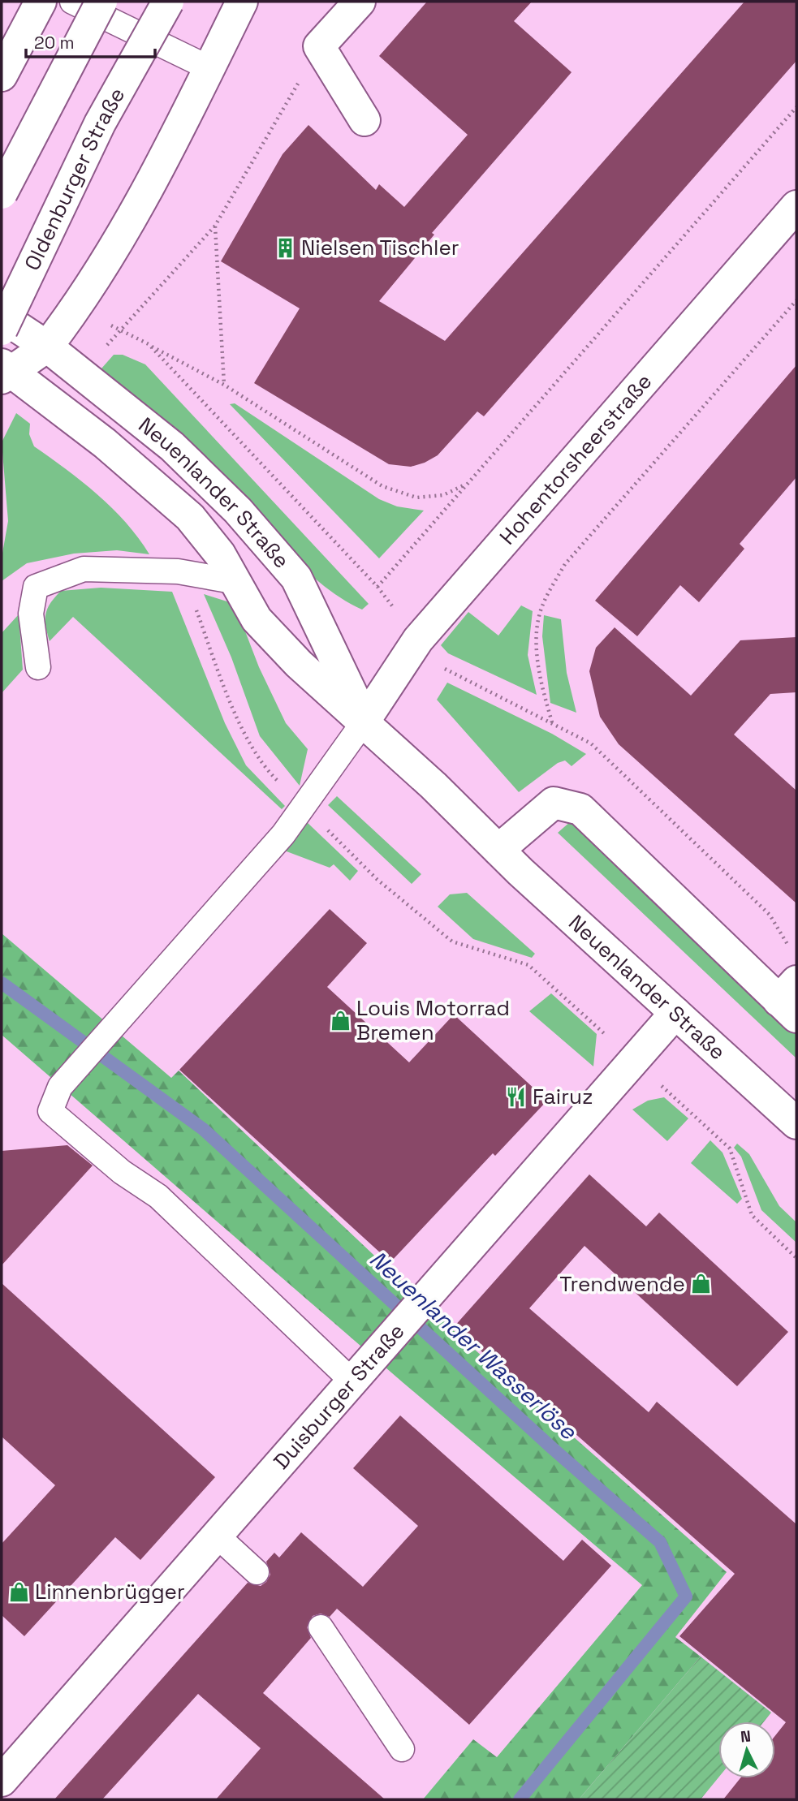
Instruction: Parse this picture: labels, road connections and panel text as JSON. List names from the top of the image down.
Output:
{
  "streets": {
    "main road": [
      "Oldenburger Straße",
      "Hohentorsheerstraße",
      "Neuenlander Straße",
      "Duisburger Straße"
    ]
  },
  "crossings": [
    ["Hohentorsheerstraße", "Neuenlander Straße"],
    ["Neuenlander Straße", "Duisburger Straße"]
  ],
  "water": ["Neuenlander Wasserlöse"],
  "places": {
    "building": ["Nielsen Tischler"],
    "shop": ["Louis Motorrad Bremen", "Trendwende", "Linnenbrügger"],
    "restaurant": ["Fairuz"]
  },
  "scale_bar": "20 m",
  "north": "top"
}
